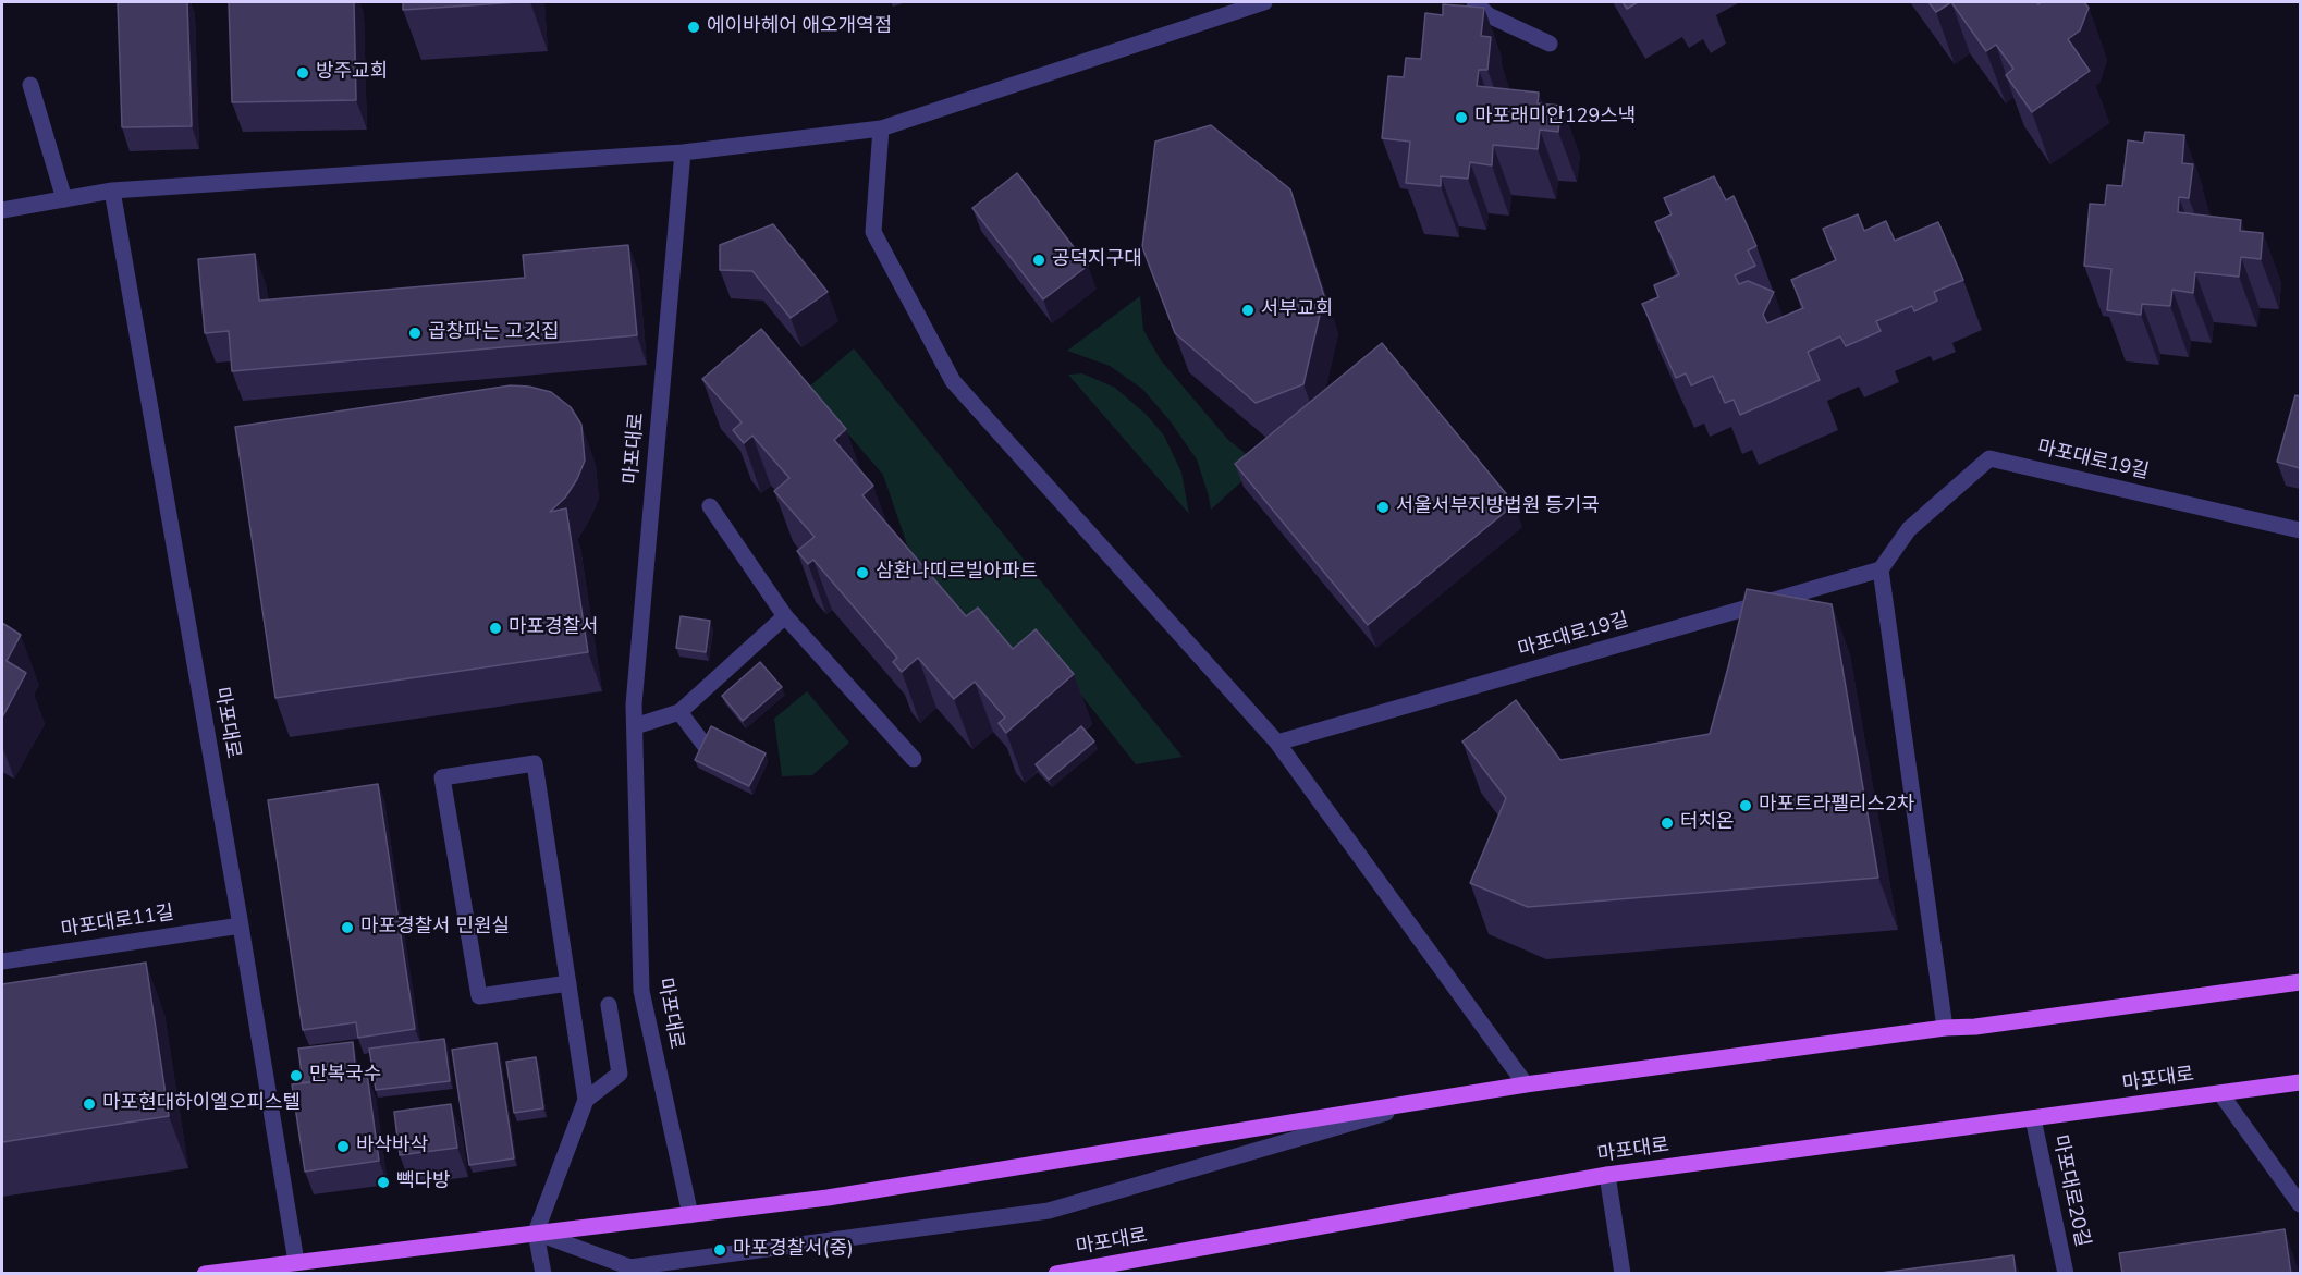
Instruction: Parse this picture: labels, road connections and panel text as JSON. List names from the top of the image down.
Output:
{
  "streets": {
    "main road": ["마포대로"],
    "street": ["마포대로19길", "마포대로11길", "마포대로20길"]
  },
  "crossings": [
    ["마포대로", "마포대로11길"],
    ["마포대로", "마포대로20길"]
  ],
  "places": [
    "에이바헤어 애오개역점",
    "방주교회",
    "마포래미안129스낵",
    "공덕지구대",
    "서부교회",
    "곱창파는 고깃집",
    "서울서부지방법원 등기국",
    "삼환나띠르빌아파트",
    "마포경찰서",
    "마포트라펠리스2차",
    "터치온",
    "마포경찰서 민원실",
    "만복국수",
    "마포현대하이엘오피스텔",
    "바삭바삭",
    "빽다방",
    "마포경찰서(중)"
  ]
}
